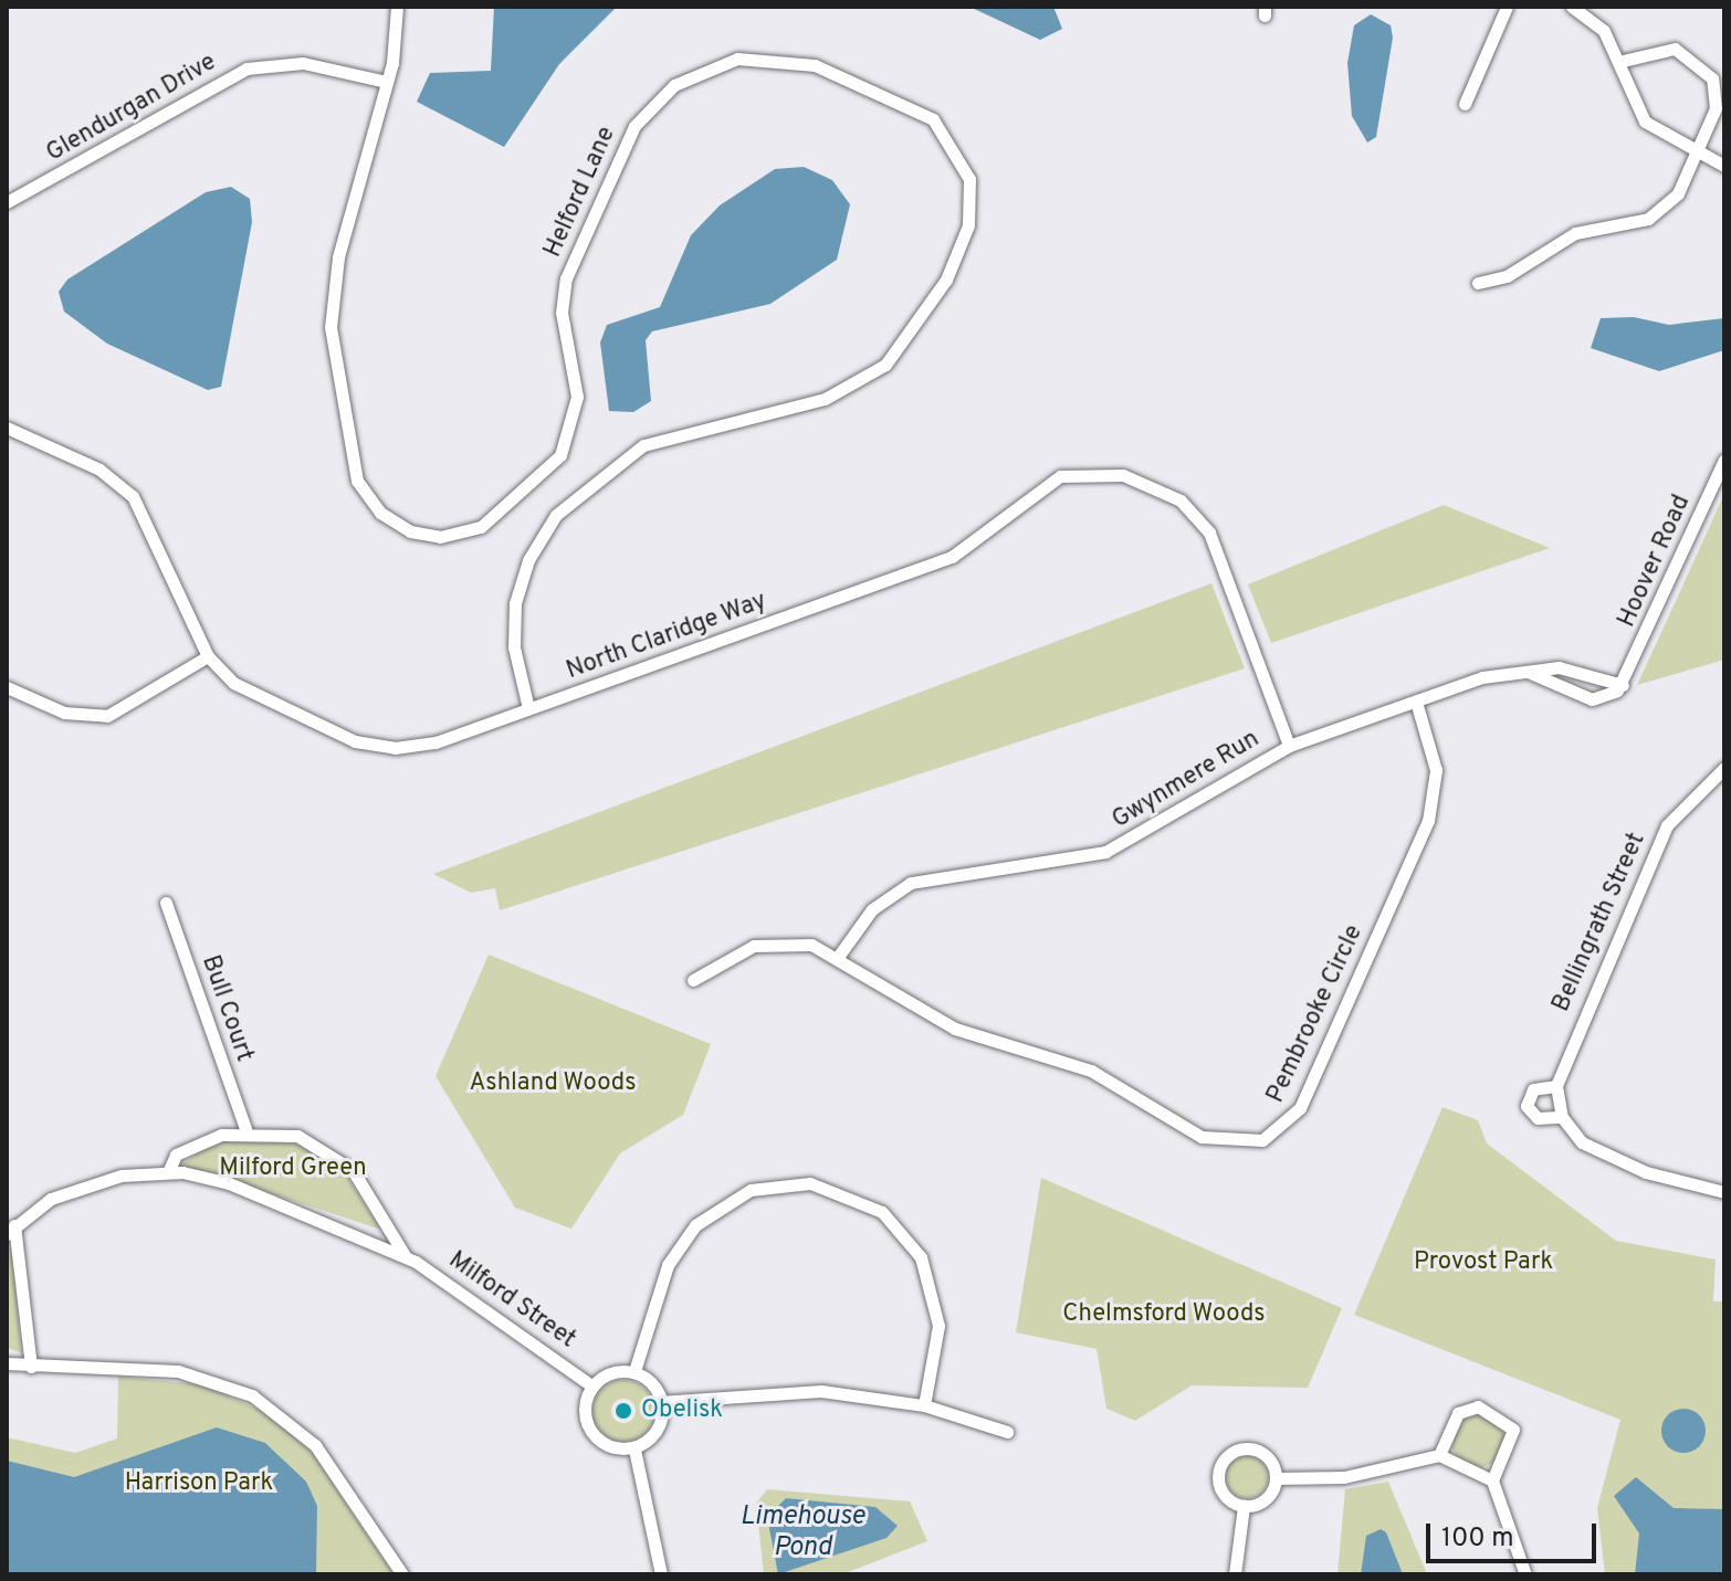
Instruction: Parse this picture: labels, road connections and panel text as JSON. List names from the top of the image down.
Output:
{
  "streets": {
    "street": [
      "Glendurgan Drive",
      "Helford Lane",
      "Hoover Road",
      "North Claridge Way",
      "Gwynmere Run",
      "Bellingrath Street",
      "Bull Court",
      "Pembrooke Circle",
      "Milford Street"
    ]
  },
  "crossings": [
    ["Glendurgan Drive", "Helford Lane"],
    ["Helford Lane", "North Claridge Way"],
    ["Hoover Road", "Gwynmere Run"],
    ["North Claridge Way", "Gwynmere Run"],
    ["Gwynmere Run", "Pembrooke Circle"]
  ],
  "water": ["Limehouse Pond"],
  "parks": [
    "Ashland Woods",
    "Milford Green",
    "Provost Park",
    "Chelmsford Woods",
    "Harrison Park"
  ],
  "places": ["Obelisk"],
  "scale_bar": "100 m"
}
